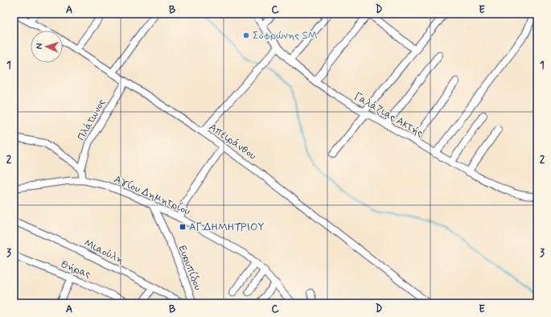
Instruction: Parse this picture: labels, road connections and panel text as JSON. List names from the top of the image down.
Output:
{
  "streets": {
    "street": [
      "Γαλάζιας Ακτής",
      "Πλάτωνος",
      "Απειράνθου",
      "Αγίου Δημητρίου",
      "Μιαούλη",
      "Ευρυπίδου",
      "Θήρας"
    ]
  },
  "crossings": [
    ["Πλάτωνος", "Απειράνθου"],
    ["Αγίου Δημητρίου", "Ευρυπίδου"]
  ],
  "places": {
    "other": ["Σοφρώνης SM"],
    "transit": ["ΑΓ.ΔΗΜΗΤΡΙΟΥ"]
  },
  "north": "left",
  "grid": {
    "columns": [
      "A",
      "B",
      "C",
      "D",
      "E"
    ],
    "rows": ["1", "2", "3"]
  }
}
